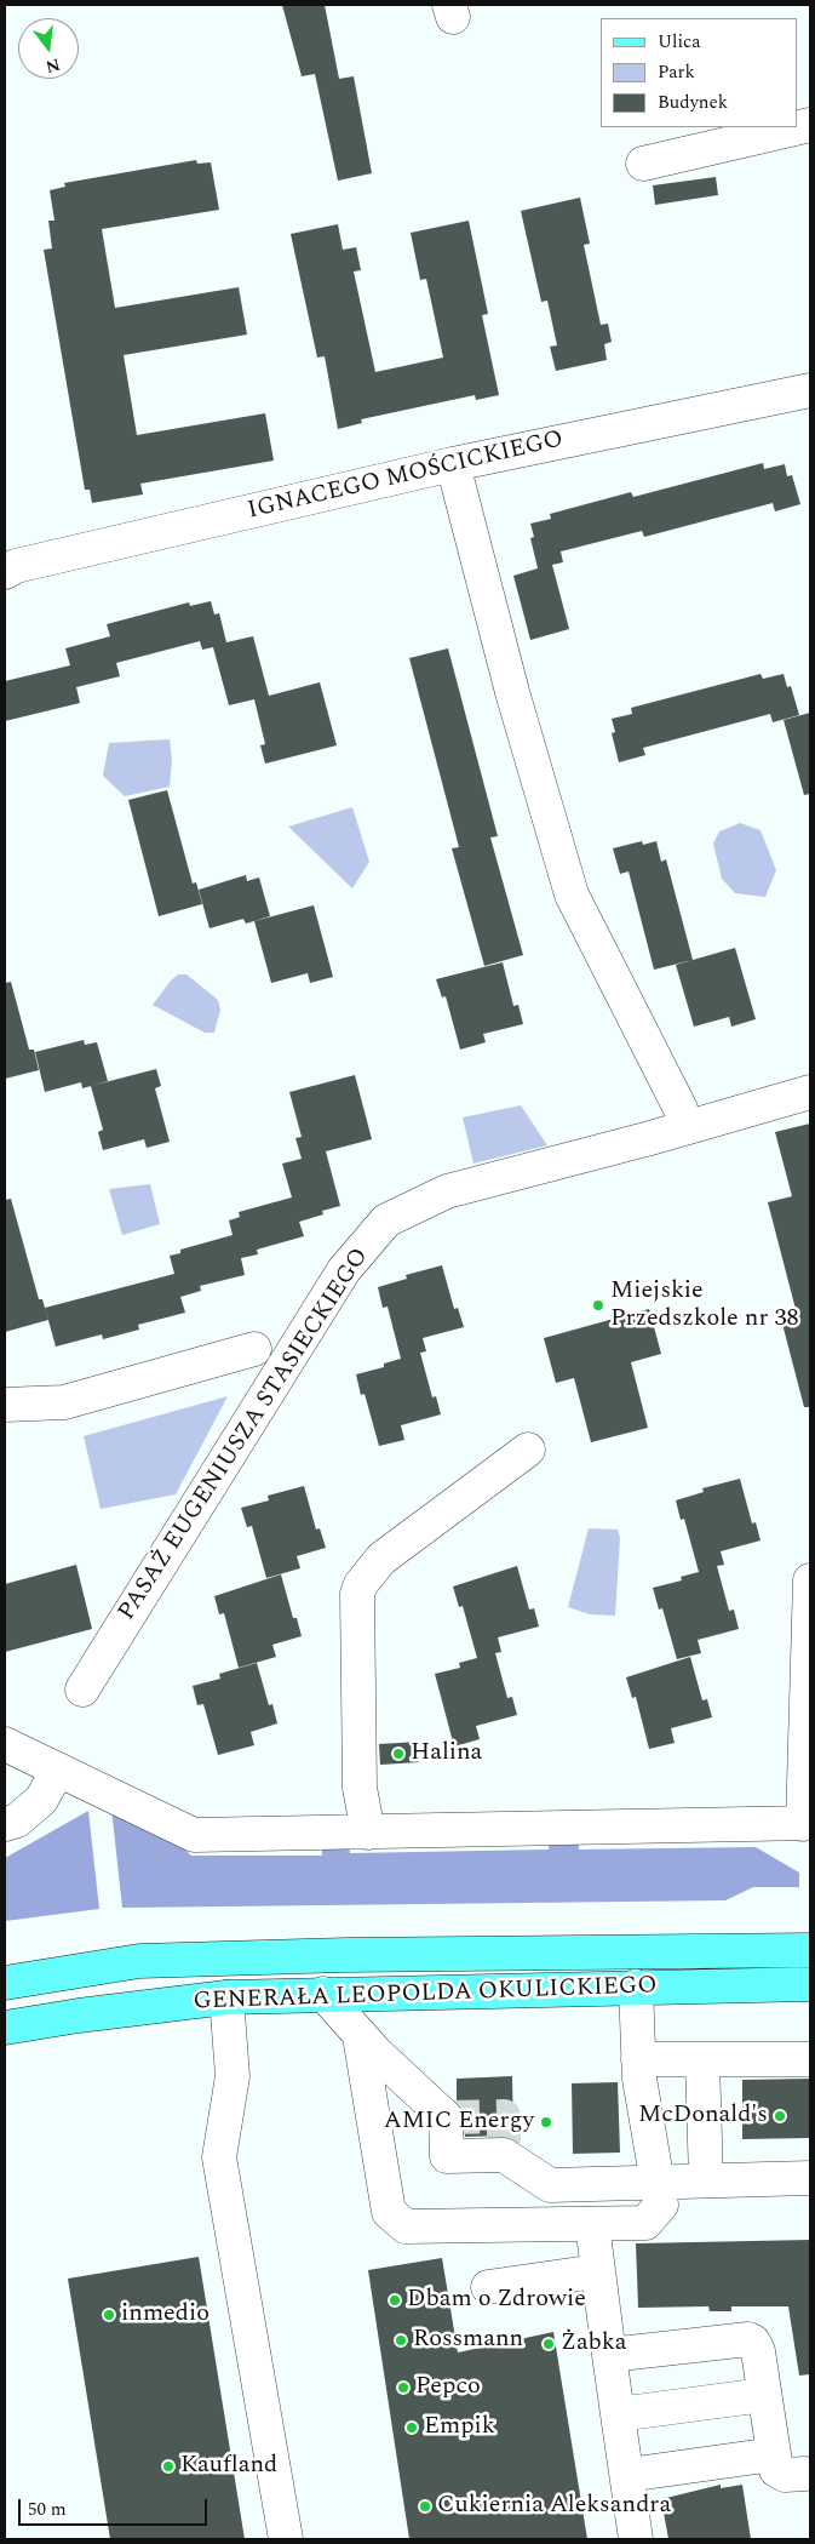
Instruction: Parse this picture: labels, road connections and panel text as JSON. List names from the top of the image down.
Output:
{
  "streets": {
    "main road": ["GENERAŁA LEOPOLDA OKULICKIEGO"],
    "street": ["IGNACEGO MOŚCICKIEGO", "PASAŻ EUGENIUSZA STASIECKIEGO"]
  },
  "places": [
    "Miejskie Przedszkole nr 38",
    "Halina",
    "McDonald's",
    "AMIC Energy",
    "Dbam o Zdrowie",
    "inmedio",
    "Rossmann",
    "Żabka",
    "Pepco",
    "Empik",
    "Kaufland",
    "Cukiernia Aleksandra"
  ],
  "legend": ["Ulica", "Park", "Budynek"],
  "scale_bar": "50 m",
  "north": "bottom"
}
